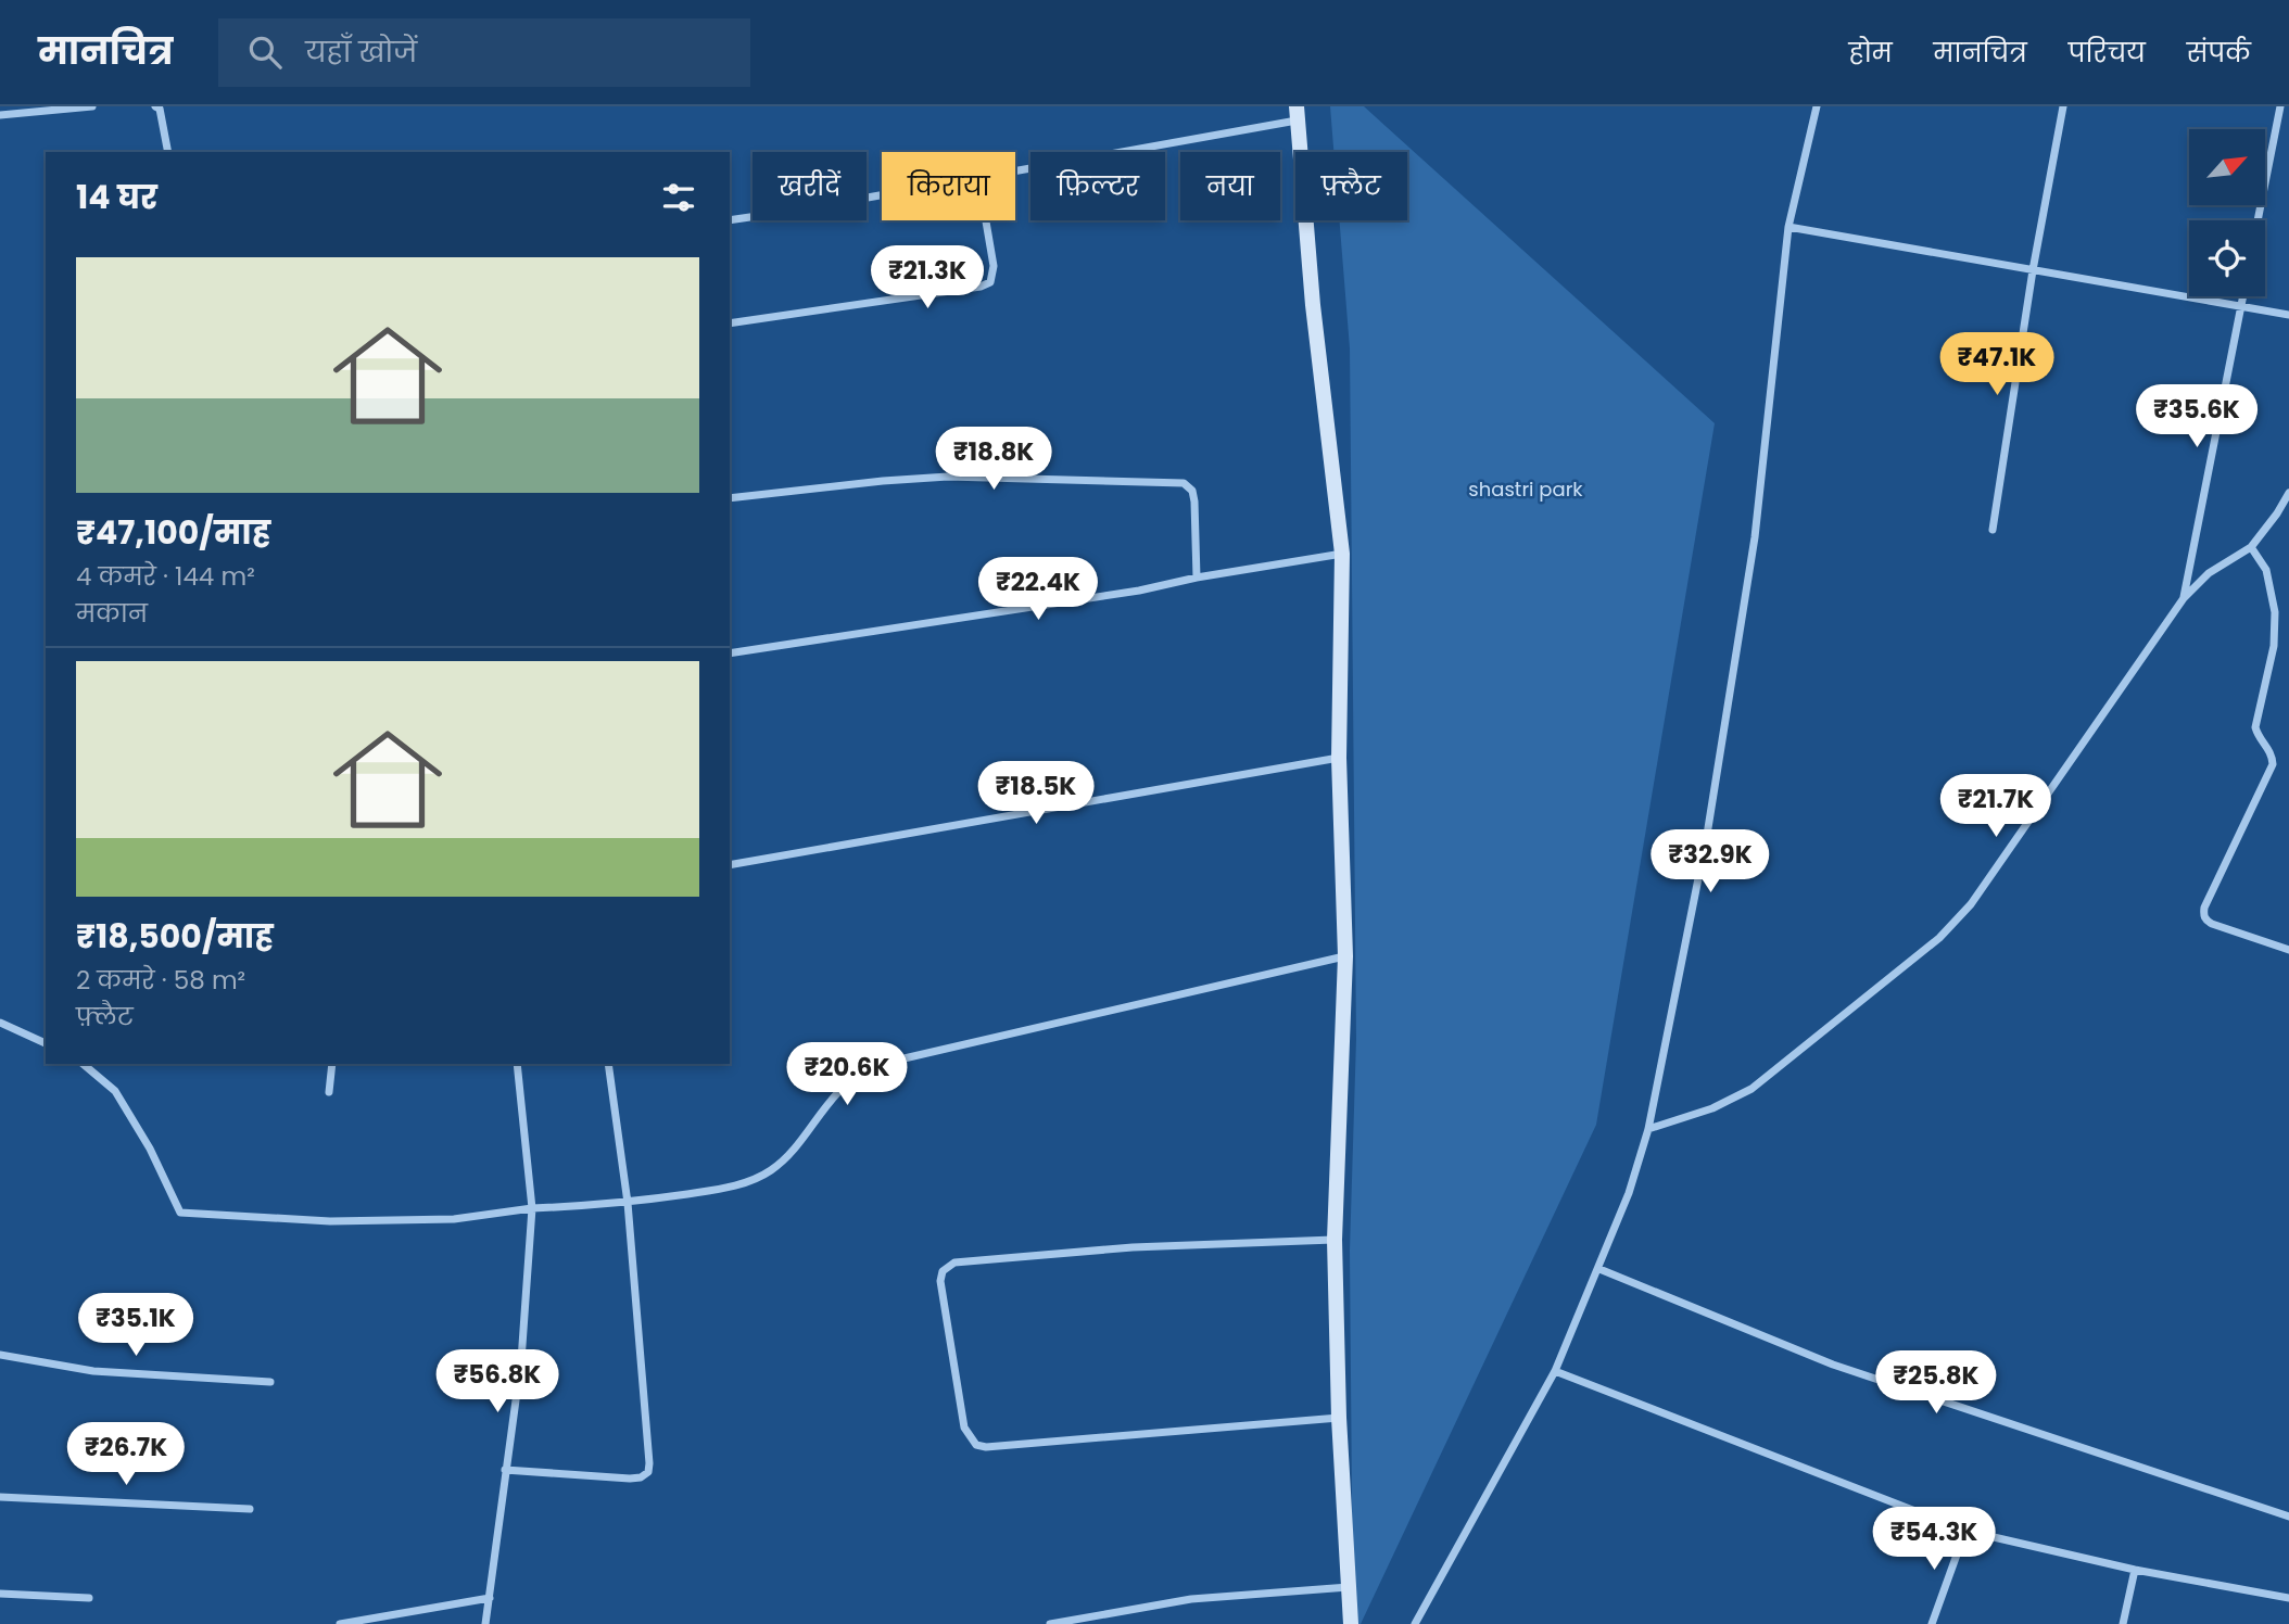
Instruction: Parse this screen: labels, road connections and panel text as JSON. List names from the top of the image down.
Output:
{
  "parks": ["shastri park"],
  "north": "top right",
  "page": {
    "header": "मानचित्र",
    "search": "यहाँ खोजें",
    "nav": [
      "होम",
      "मानचित्र",
      "परिचय",
      "संपर्क"
    ],
    "chip": [
      "खरीदें",
      "किराया",
      "फ़िल्टर",
      "नया",
      "फ़्लैट"
    ],
    "heading": "14 घर",
    "list": [
      {
        "name": "₹47,100/माह",
        "note": "4 कमरे · 144 m² · मकान"
      },
      {
        "name": "₹18,500/माह",
        "note": "2 कमरे · 58 m² · फ़्लैट"
      }
    ],
    "price": [
      "₹21.3K",
      "₹47.1K",
      "₹35.6K",
      "₹18.8K",
      "₹22.4K",
      "₹18.5K",
      "₹21.7K",
      "₹32.9K",
      "₹20.6K",
      "₹35.1K",
      "₹56.8K",
      "₹25.8K",
      "₹26.7K",
      "₹54.3K"
    ]
  }
}
